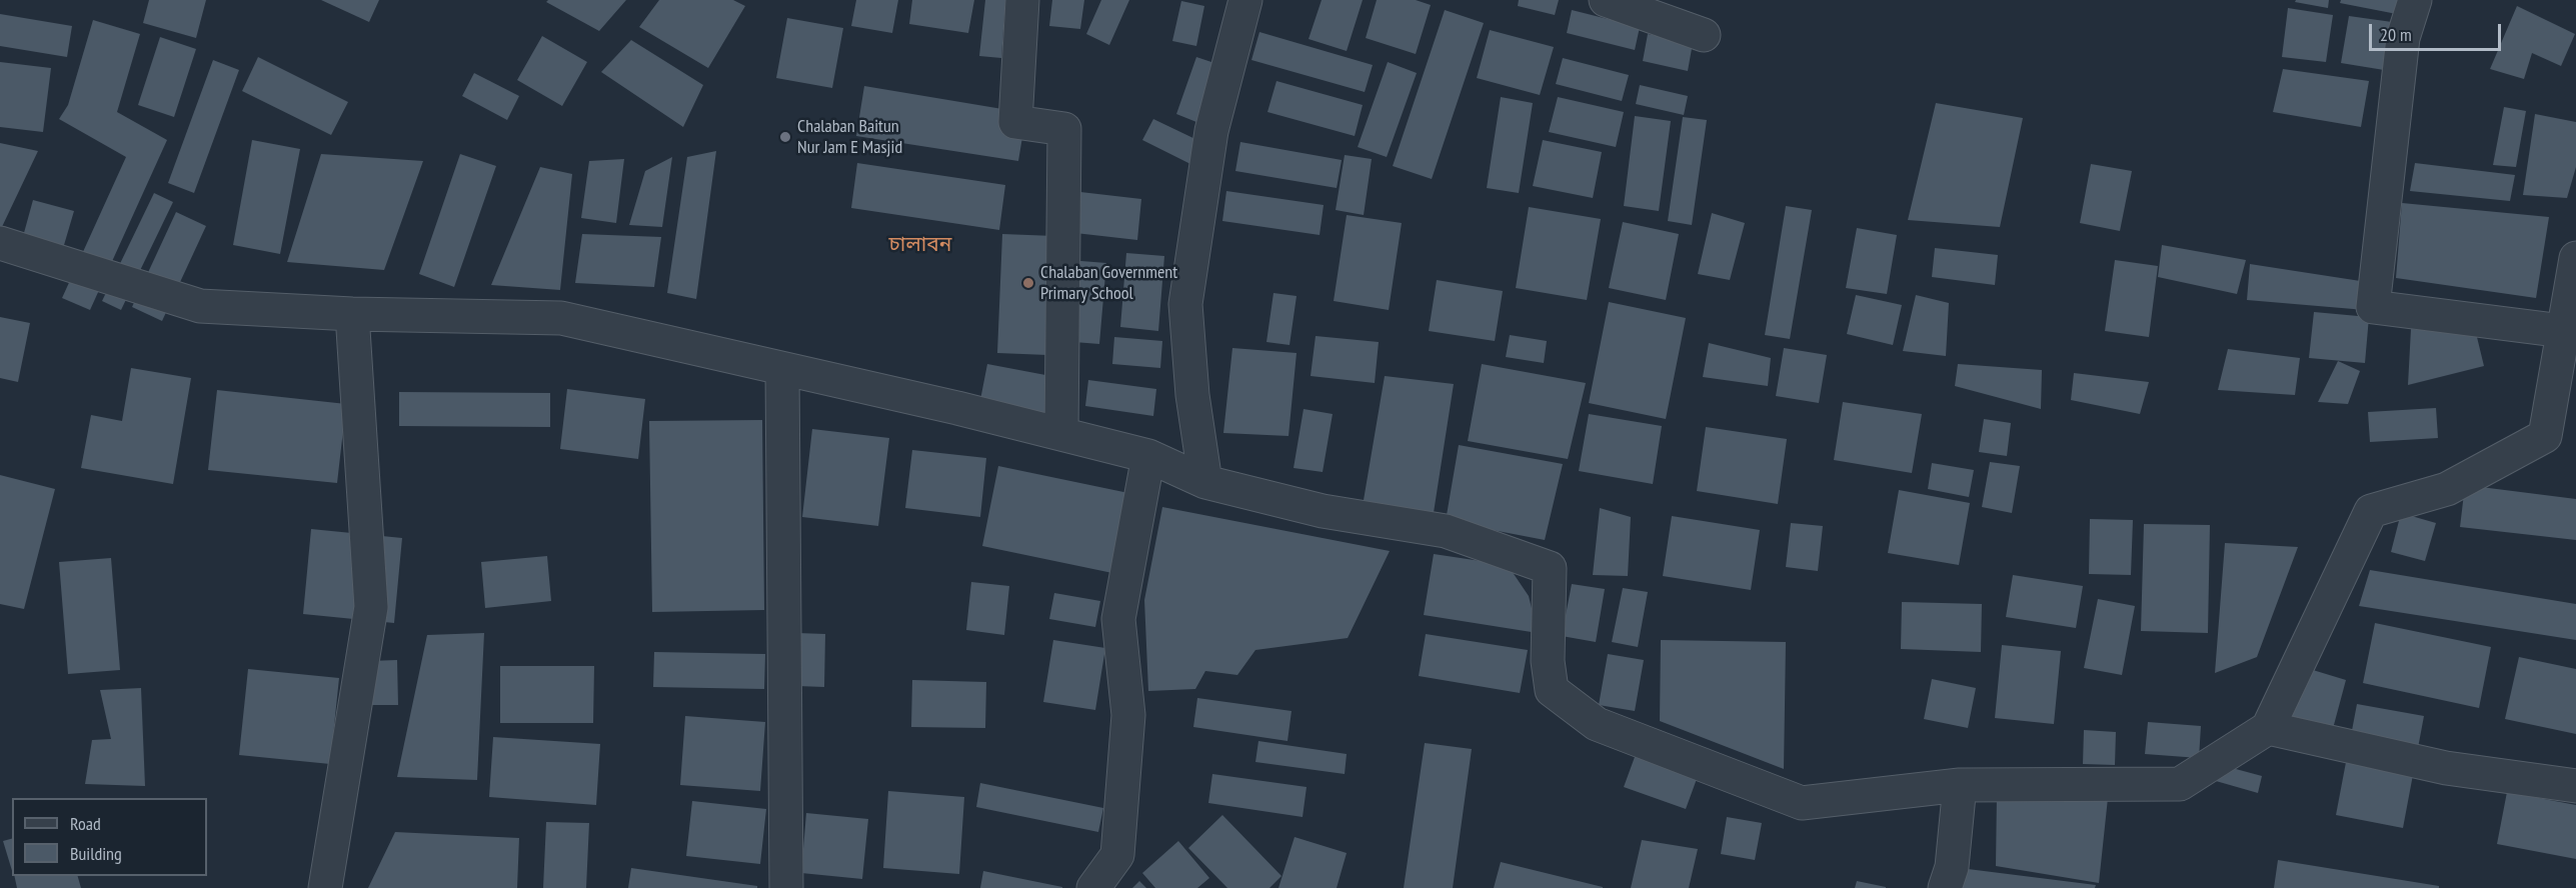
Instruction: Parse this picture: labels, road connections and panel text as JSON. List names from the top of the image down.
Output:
{
  "districts": ["চালাবন"],
  "places": ["Chalaban Baitun Nur Jam E Masjid", "Chalaban Government Primary School"],
  "legend": ["Road", "Building"],
  "scale_bar": "20 m"
}
